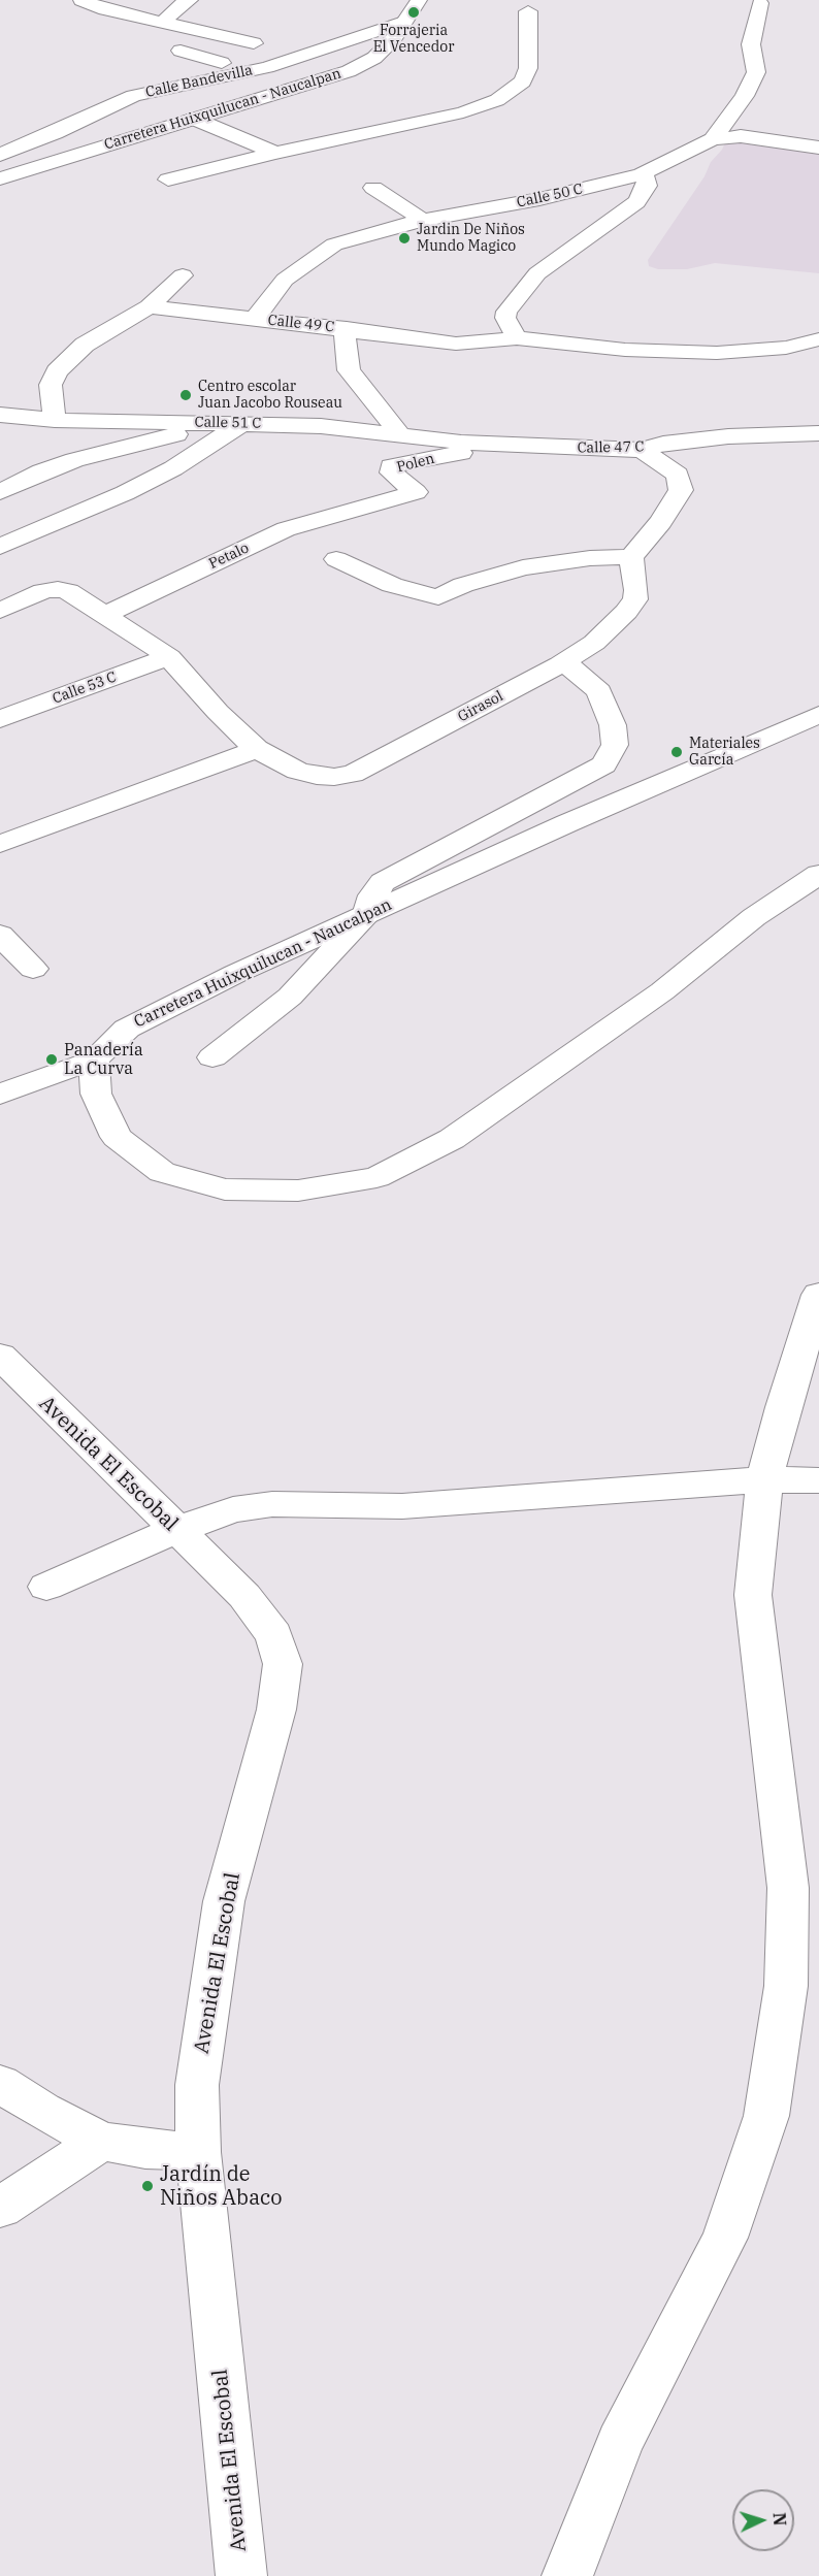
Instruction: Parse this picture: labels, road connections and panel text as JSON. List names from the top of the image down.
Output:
{
  "streets": {
    "street": [
      "Calle Bandevilla",
      "Carretera Huixquilucan - Naucalpan",
      "Calle 50 C",
      "Calle 49 C",
      "Calle 51 C",
      "Calle 47 C",
      "Polen",
      "Petalo",
      "Calle 53 C",
      "Girasol",
      "Avenida El Escobal"
    ]
  },
  "crossings": [
    ["Calle Bandevilla", "Carretera Huixquilucan - Naucalpan"],
    ["Calle 50 C", "Calle 49 C"],
    ["Calle 51 C", "Calle 47 C"],
    ["Calle 47 C", "Polen"],
    ["Polen", "Petalo"],
    ["Petalo", "Girasol"],
    ["Calle 53 C", "Girasol"]
  ],
  "places": [
    "Forrajeria El Vencedor",
    "Jardin De Niños Mundo Magico",
    "Centro escolar Juan Jacobo Rouseau",
    "Materiales García",
    "Panadería La Curva",
    "Jardín de Niños Abaco"
  ],
  "north": "right"
}
